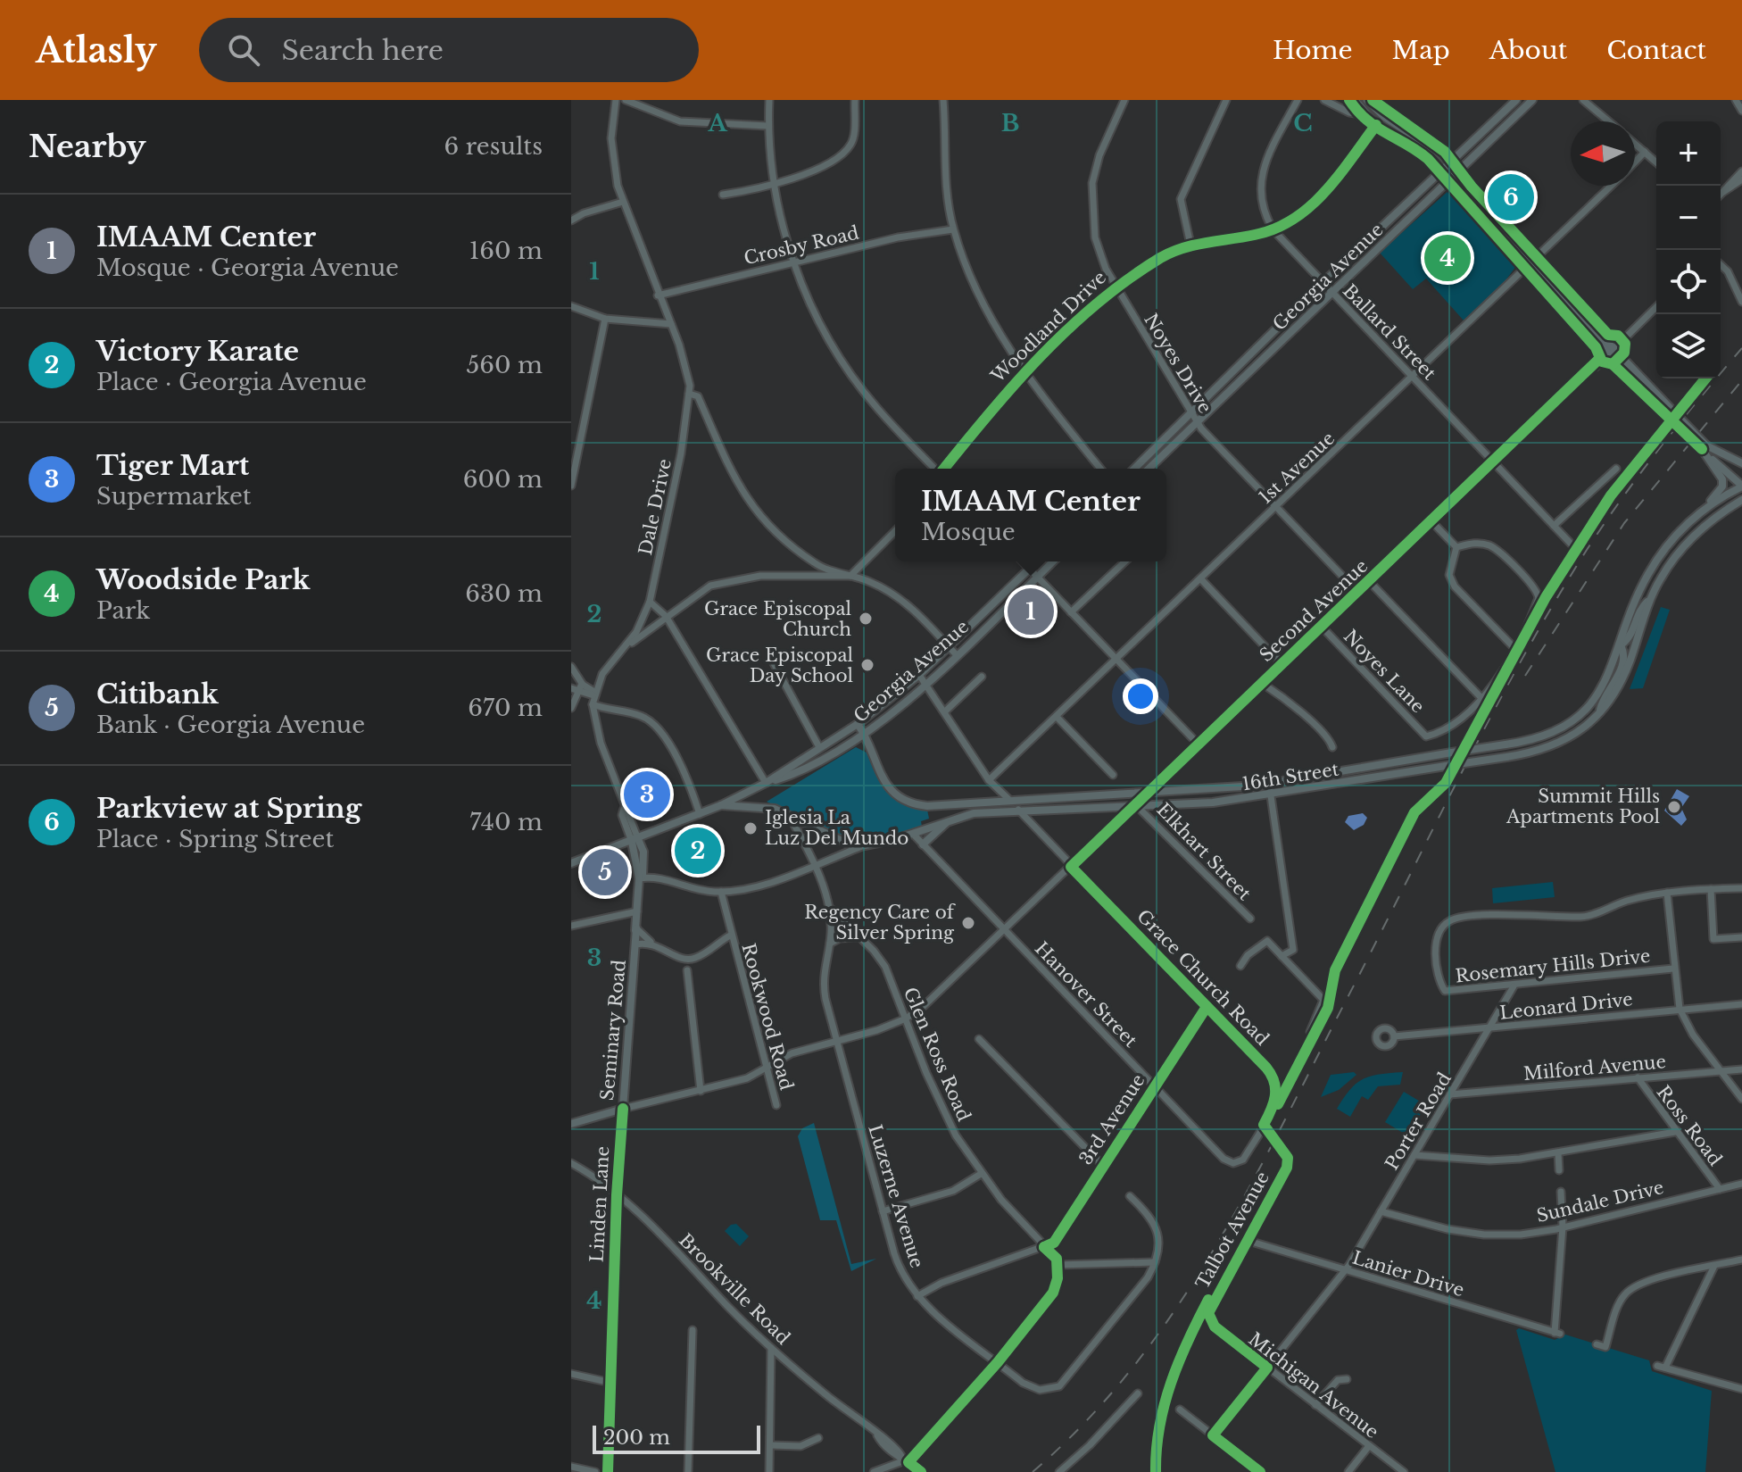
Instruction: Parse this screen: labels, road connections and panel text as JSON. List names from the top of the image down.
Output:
{
  "streets": {
    "main road": ["Georgia Avenue", "16th Street", "Seminary Road"],
    "street": [
      "Crosby Road",
      "Woodland Drive",
      "Ballard Street",
      "Noyes Drive",
      "1st Avenue",
      "Dale Drive",
      "Second Avenue",
      "Noyes Lane",
      "Elkhart Street",
      "Rosemary Hills Drive",
      "Grace Church Road",
      "Hanover Street",
      "Leonard Drive",
      "Rookwood Road",
      "Glen Ross Road",
      "Milford Avenue",
      "3rd Avenue",
      "Porter Road",
      "Ross Road",
      "Luzerne Avenue",
      "Sundale Drive",
      "Linden Lane",
      "Talbot Avenue",
      "Lanier Drive",
      "Brookville Road",
      "Michigan Avenue"
    ]
  },
  "crossings": [
    ["Crosby Road", "Dale Drive"],
    ["Georgia Avenue", "Ballard Street"],
    ["Georgia Avenue", "Noyes Drive"],
    ["Georgia Avenue", "16th Street"],
    ["Georgia Avenue", "Seminary Road"],
    ["Woodland Drive", "Ballard Street"],
    ["Woodland Drive", "Noyes Drive"],
    ["Ballard Street", "1st Avenue"],
    ["Ballard Street", "Second Avenue"],
    ["Noyes Drive", "1st Avenue"],
    ["Noyes Drive", "Second Avenue"],
    ["Second Avenue", "Noyes Lane"],
    ["Second Avenue", "16th Street"],
    ["Second Avenue", "Elkhart Street"],
    ["Second Avenue", "Grace Church Road"],
    ["Second Avenue", "Hanover Street"],
    ["Second Avenue", "Rookwood Road"],
    ["Second Avenue", "Seminary Road"],
    ["Second Avenue", "Glen Ross Road"],
    ["Second Avenue", "Luzerne Avenue"],
    ["Second Avenue", "Linden Lane"],
    ["16th Street", "Elkhart Street"],
    ["16th Street", "Grace Church Road"],
    ["16th Street", "Hanover Street"],
    ["Rosemary Hills Drive", "Porter Road"],
    ["Grace Church Road", "Hanover Street"],
    ["Grace Church Road", "3rd Avenue"],
    ["Grace Church Road", "Talbot Avenue"],
    ["Hanover Street", "3rd Avenue"],
    ["Leonard Drive", "Porter Road"],
    ["Seminary Road", "Linden Lane"],
    ["Glen Ross Road", "3rd Avenue"],
    ["Glen Ross Road", "Luzerne Avenue"],
    ["Milford Avenue", "Porter Road"],
    ["Milford Avenue", "Ross Road"],
    ["Porter Road", "Sundale Drive"],
    ["Porter Road", "Lanier Drive"],
    ["Porter Road", "Michigan Avenue"],
    ["Ross Road", "Sundale Drive"],
    ["Sundale Drive", "Lanier Drive"],
    ["Linden Lane", "Brookville Road"],
    ["Talbot Avenue", "Lanier Drive"],
    ["Talbot Avenue", "Michigan Avenue"]
  ],
  "places": [
    "Grace Episcopal Church",
    "Grace Episcopal Day School",
    "Summit Hills Apartments Pool",
    "Iglesia La Luz Del Mundo",
    "Regency Care of Silver Spring"
  ],
  "scale_bar": "200 m",
  "north": "left",
  "page": {
    "header": "Atlasly",
    "search": "Search here",
    "nav": [
      "Home",
      "Map",
      "About",
      "Contact"
    ],
    "heading": ["Nearby", "6 results"],
    "map_buttons": ["+", "−"],
    "pins": [
      "6",
      "4",
      "1",
      "3",
      "2",
      "5"
    ],
    "list": [
      {
        "mark": "1",
        "name": "IMAAM Center",
        "note": "Mosque · Georgia Avenue",
        "value": "160 m"
      },
      {
        "mark": "2",
        "name": "Victory Karate",
        "note": "Place · Georgia Avenue",
        "value": "560 m"
      },
      {
        "mark": "3",
        "name": "Tiger Mart",
        "note": "Supermarket",
        "value": "600 m"
      },
      {
        "mark": "4",
        "name": "Woodside Park",
        "note": "Park",
        "value": "630 m"
      },
      {
        "mark": "5",
        "name": "Citibank",
        "note": "Bank · Georgia Avenue",
        "value": "670 m"
      },
      {
        "mark": "6",
        "name": "Parkview at Spring",
        "note": "Place · Spring Street",
        "value": "740 m"
      }
    ],
    "popup": ["IMAAM Center", "Mosque"],
    "scale": "200 m"
  },
  "grid": {
    "columns": ["A", "B", "C"],
    "rows": [
      "1",
      "2",
      "3",
      "4"
    ]
  }
}
